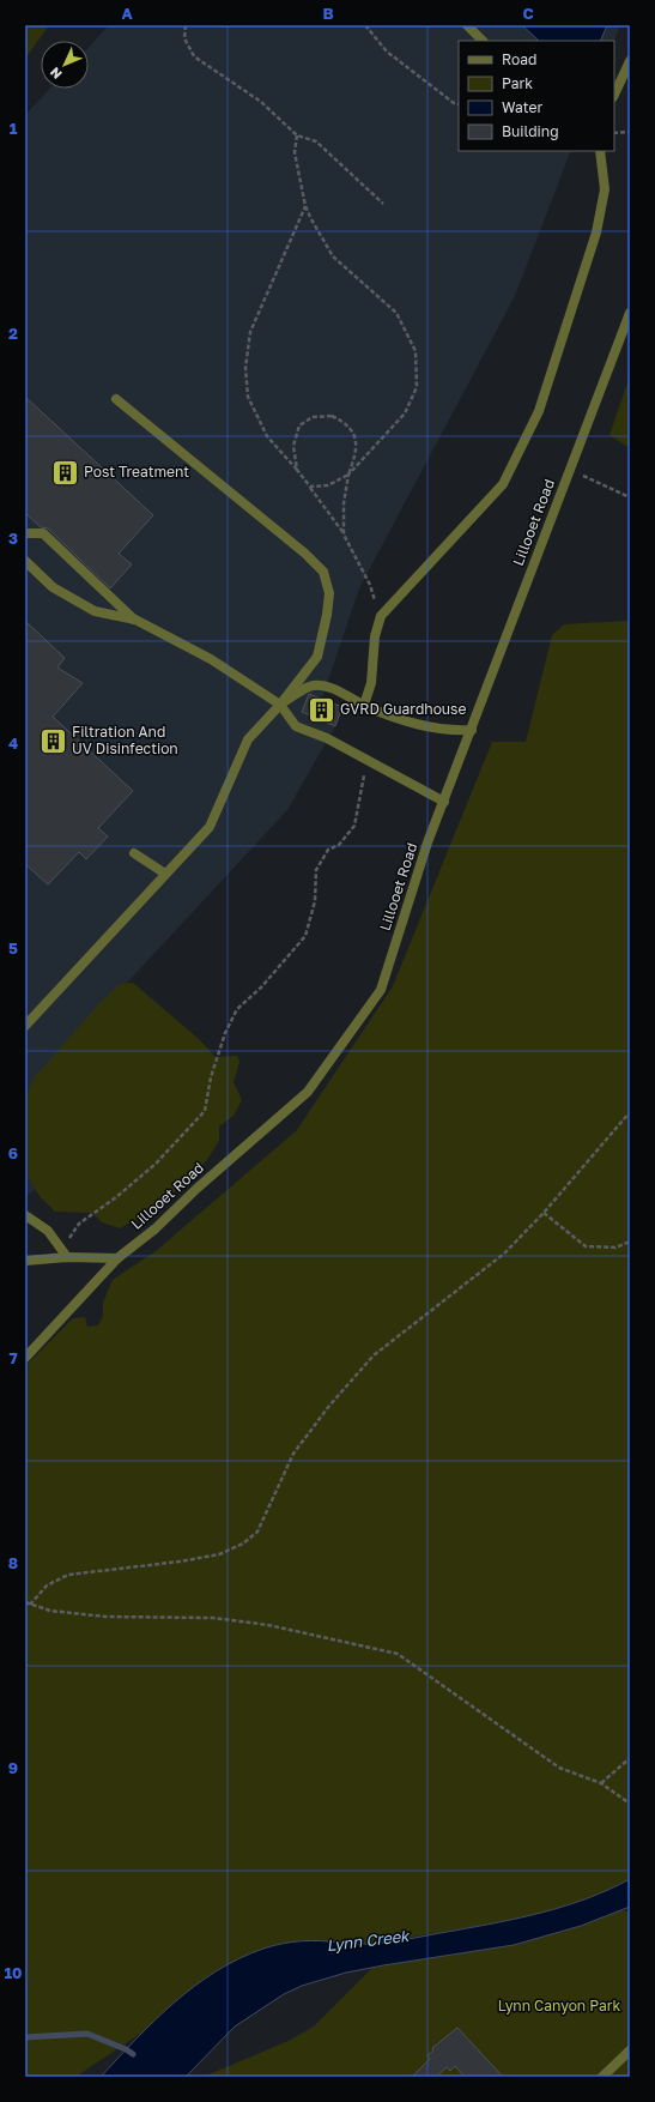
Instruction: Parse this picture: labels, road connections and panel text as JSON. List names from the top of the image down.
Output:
{
  "streets": {
    "street": ["Lillooet Road"]
  },
  "water": ["Lynn Creek"],
  "parks": ["Lynn Canyon Park"],
  "places": {
    "building": ["Post Treatment", "GVRD Guardhouse", "Filtration And UV Disinfection"]
  },
  "legend": [
    "Road",
    "Park",
    "Water",
    "Building"
  ],
  "north": "bottom left",
  "grid": {
    "columns": ["A", "B", "C"],
    "rows": [
      "1",
      "2",
      "3",
      "4",
      "5",
      "6",
      "7",
      "8",
      "9",
      "10"
    ]
  }
}
